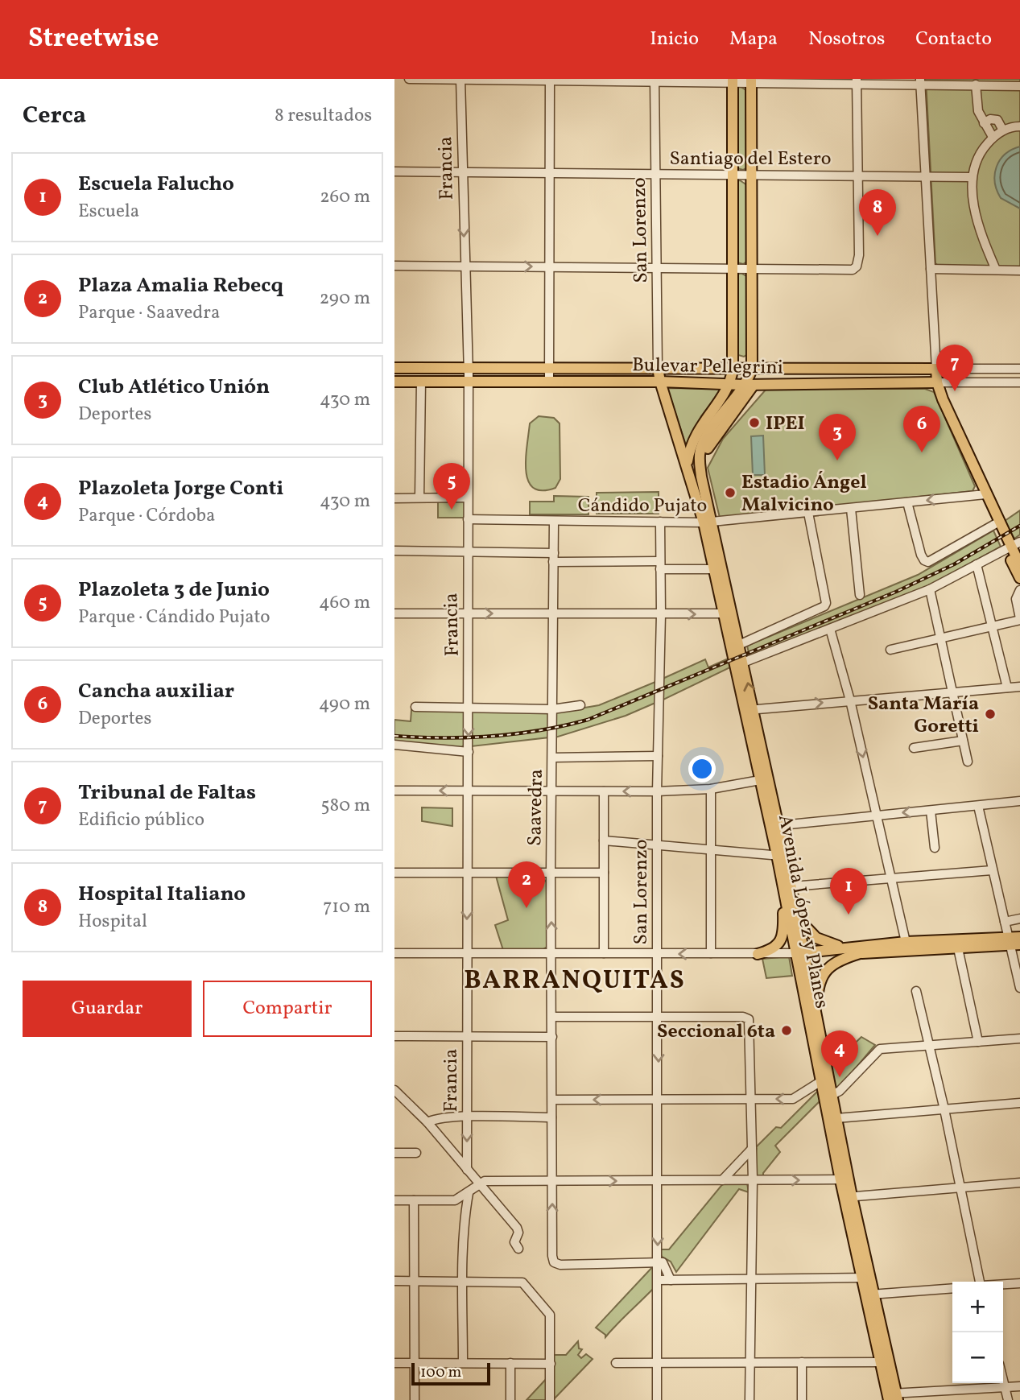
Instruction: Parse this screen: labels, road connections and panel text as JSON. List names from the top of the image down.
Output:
{
  "streets": {
    "main road": ["San Lorenzo", "Bulevar Pellegrini", "Avenida López y Planes"],
    "street": [
      "Santiago del Estero",
      "Francia",
      "Cándido Pujato",
      "Saavedra"
    ]
  },
  "crossings": [
    ["Santiago del Estero", "Francia"],
    ["Santiago del Estero", "San Lorenzo"],
    ["Francia", "Bulevar Pellegrini"],
    ["Francia", "Cándido Pujato"],
    ["San Lorenzo", "Bulevar Pellegrini"],
    ["San Lorenzo", "Cándido Pujato"],
    ["San Lorenzo", "Saavedra"],
    ["San Lorenzo", "Avenida López y Planes"],
    ["Bulevar Pellegrini", "Avenida López y Planes"],
    ["Cándido Pujato", "Saavedra"],
    ["Cándido Pujato", "Avenida López y Planes"]
  ],
  "districts": ["BARRANQUITAS"],
  "places": [
    "IPEI",
    "Estadio Ángel Malvicino",
    "Santa María Goretti",
    "Seccional 6ta"
  ],
  "scale_bar": "100 m",
  "page": {
    "header": "Streetwise",
    "nav": [
      "Inicio",
      "Mapa",
      "Nosotros",
      "Contacto"
    ],
    "heading": ["Cerca", "8 resultados"],
    "list": [
      {
        "mark": "1",
        "name": "Escuela Falucho",
        "note": "Escuela",
        "value": "260 m"
      },
      {
        "mark": "2",
        "name": "Plaza Amalia Rebecq",
        "note": "Parque · Saavedra",
        "value": "290 m"
      },
      {
        "mark": "3",
        "name": "Club Atlético Unión",
        "note": "Deportes",
        "value": "430 m"
      },
      {
        "mark": "4",
        "name": "Plazoleta Jorge Conti",
        "note": "Parque · Córdoba",
        "value": "430 m"
      },
      {
        "mark": "5",
        "name": "Plazoleta 3 de Junio",
        "note": "Parque · Cándido Pujato",
        "value": "460 m"
      },
      {
        "mark": "6",
        "name": "Cancha auxiliar",
        "note": "Deportes",
        "value": "490 m"
      },
      {
        "mark": "7",
        "name": "Tribunal de Faltas",
        "note": "Edificio público",
        "value": "580 m"
      },
      {
        "mark": "8",
        "name": "Hospital Italiano",
        "note": "Hospital",
        "value": "710 m"
      }
    ],
    "pins": [
      "8",
      "7",
      "6",
      "3",
      "5",
      "2",
      "1",
      "4"
    ],
    "buttons": ["Guardar", "Compartir"],
    "map_buttons": ["+", "−"],
    "scale": "100 m"
  }
}
